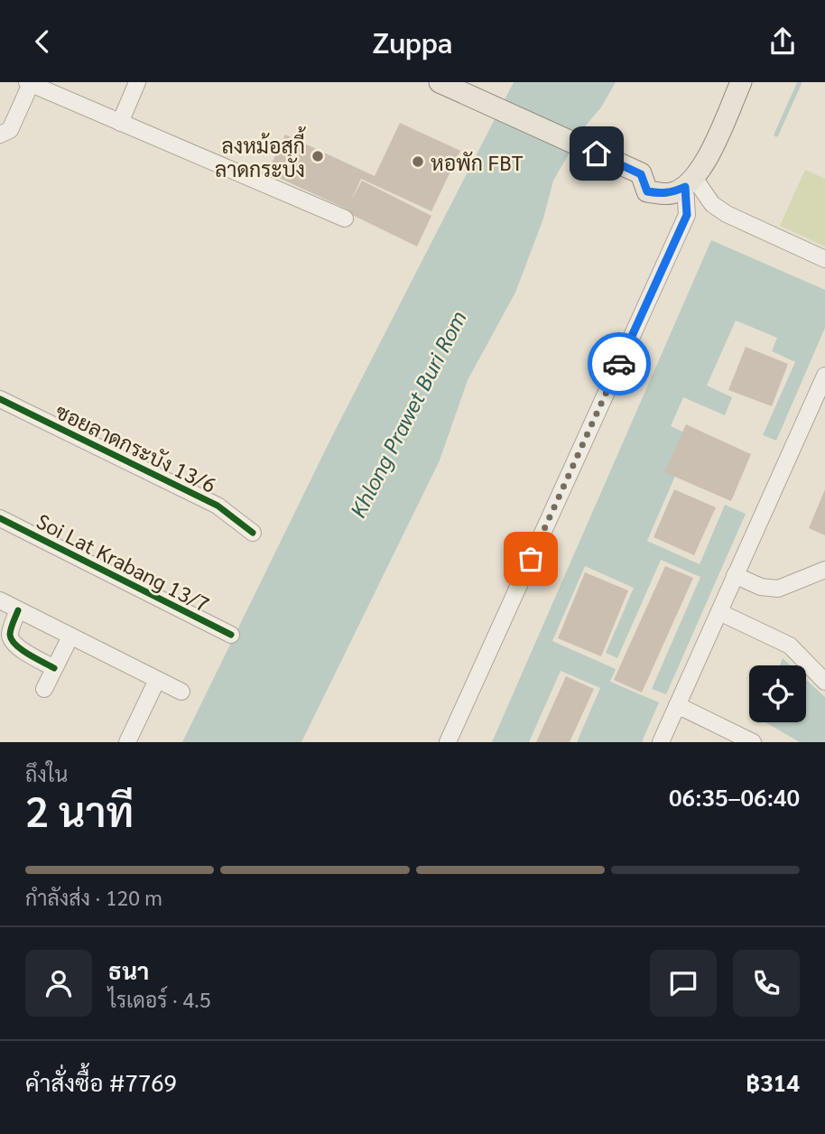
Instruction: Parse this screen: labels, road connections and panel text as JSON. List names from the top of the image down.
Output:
{
  "streets": {
    "street": ["ซอยลาดกระบัง 13/6", "Soi Lat Krabang 13/7"]
  },
  "water": ["Khlong Prawet Buri Rom"],
  "places": ["ลงหม้อสุกี้ ลาดกระบัง", "หอพัก FBT"],
  "page": {
    "header": "Zuppa",
    "heading": ["2 นาที", "ถึงใน", "06:35–06:40"],
    "panel": [
      "ธนา",
      "ไรเดอร์ · 4.5",
      "คำสั่งซื้อ #7769",
      "฿314"
    ],
    "bar": "กำลังส่ง · 120 m"
  }
}
